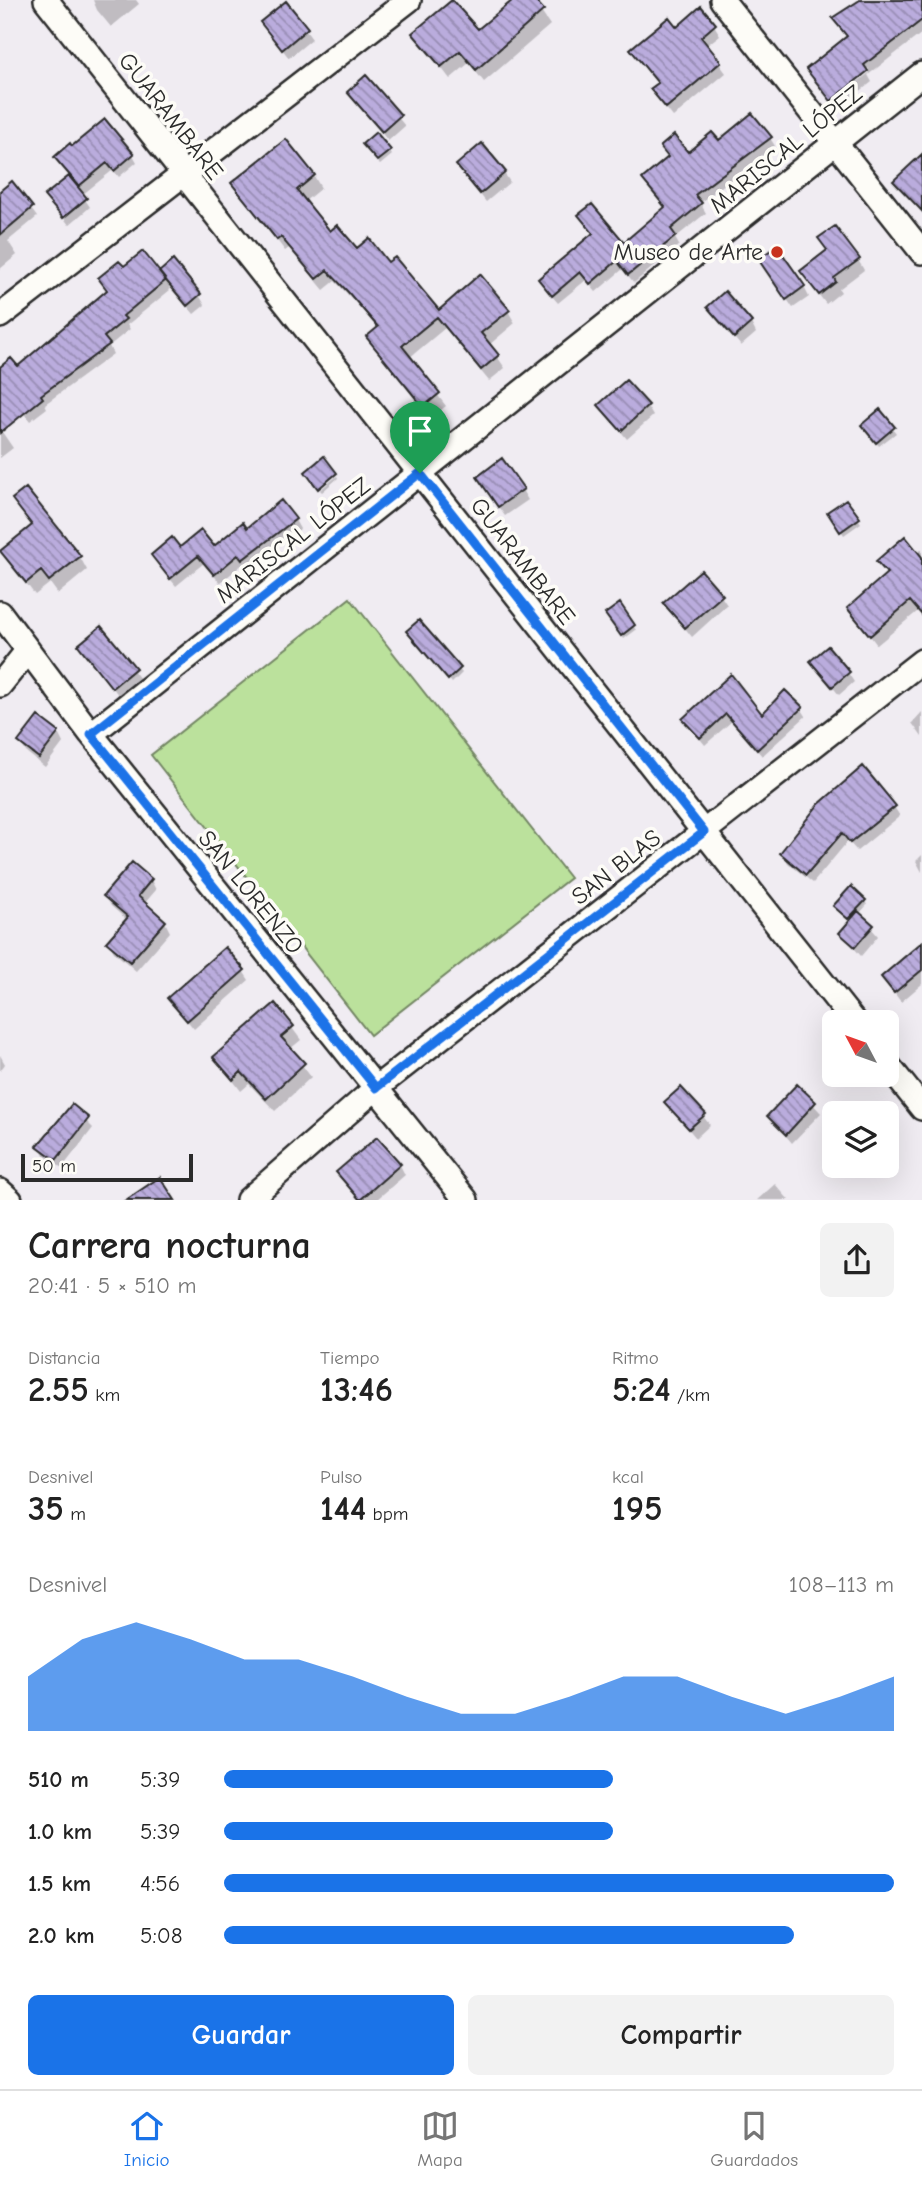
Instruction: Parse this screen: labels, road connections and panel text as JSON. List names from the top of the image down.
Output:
{
  "streets": {
    "street": [
      "GUARAMBARE",
      "MARISCAL LÓPEZ",
      "SAN BLAS",
      "SAN LORENZO"
    ]
  },
  "crossings": [
    ["GUARAMBARE", "MARISCAL LÓPEZ"],
    ["GUARAMBARE", "SAN BLAS"],
    ["MARISCAL LÓPEZ", "SAN LORENZO"],
    ["SAN BLAS", "SAN LORENZO"]
  ],
  "places": ["Museo de Arte"],
  "scale_bar": "50 m",
  "north": "top left",
  "page": {
    "scale": "50 m",
    "heading": ["Carrera nocturna", "20:41 · 5 × 510 m"],
    "stats": [
      ["Distancia", "2.55 km"],
      ["Tiempo", "13:46"],
      ["Ritmo", "5:24 /km"],
      ["Desnivel", "35 m"],
      ["Pulso", "144 bpm"],
      ["kcal", "195"]
    ],
    "chart": ["Desnivel", "108–113 m"],
    "list": [
      {
        "name": "510 m",
        "note": "5:39"
      },
      {
        "name": "1.0 km",
        "note": "5:39"
      },
      {
        "name": "1.5 km",
        "note": "4:56"
      },
      {
        "name": "2.0 km",
        "note": "5:08"
      }
    ],
    "buttons": ["Guardar", "Compartir"],
    "tabs": ["Inicio", "Mapa", "Guardados"]
  }
}
